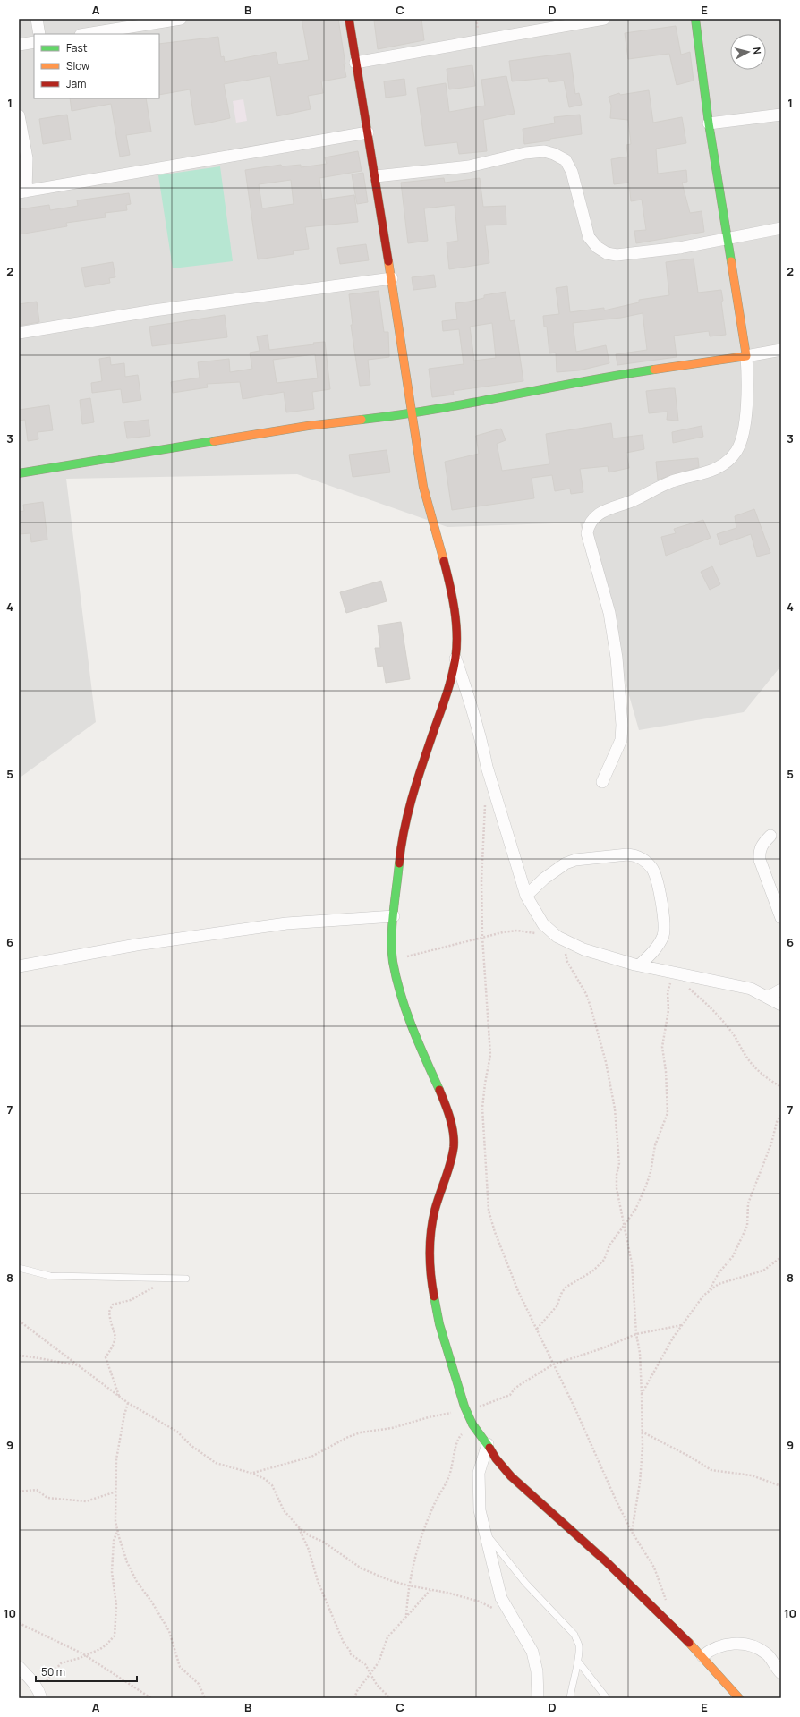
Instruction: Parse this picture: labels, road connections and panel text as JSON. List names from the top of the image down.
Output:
{
  "legend": ["Fast", "Slow", "Jam"],
  "scale_bar": "50 m",
  "north": "right",
  "grid": {
    "columns": [
      "A",
      "B",
      "C",
      "D",
      "E"
    ],
    "rows": [
      "1",
      "2",
      "3",
      "4",
      "5",
      "6",
      "7",
      "8",
      "9",
      "10"
    ]
  }
}
